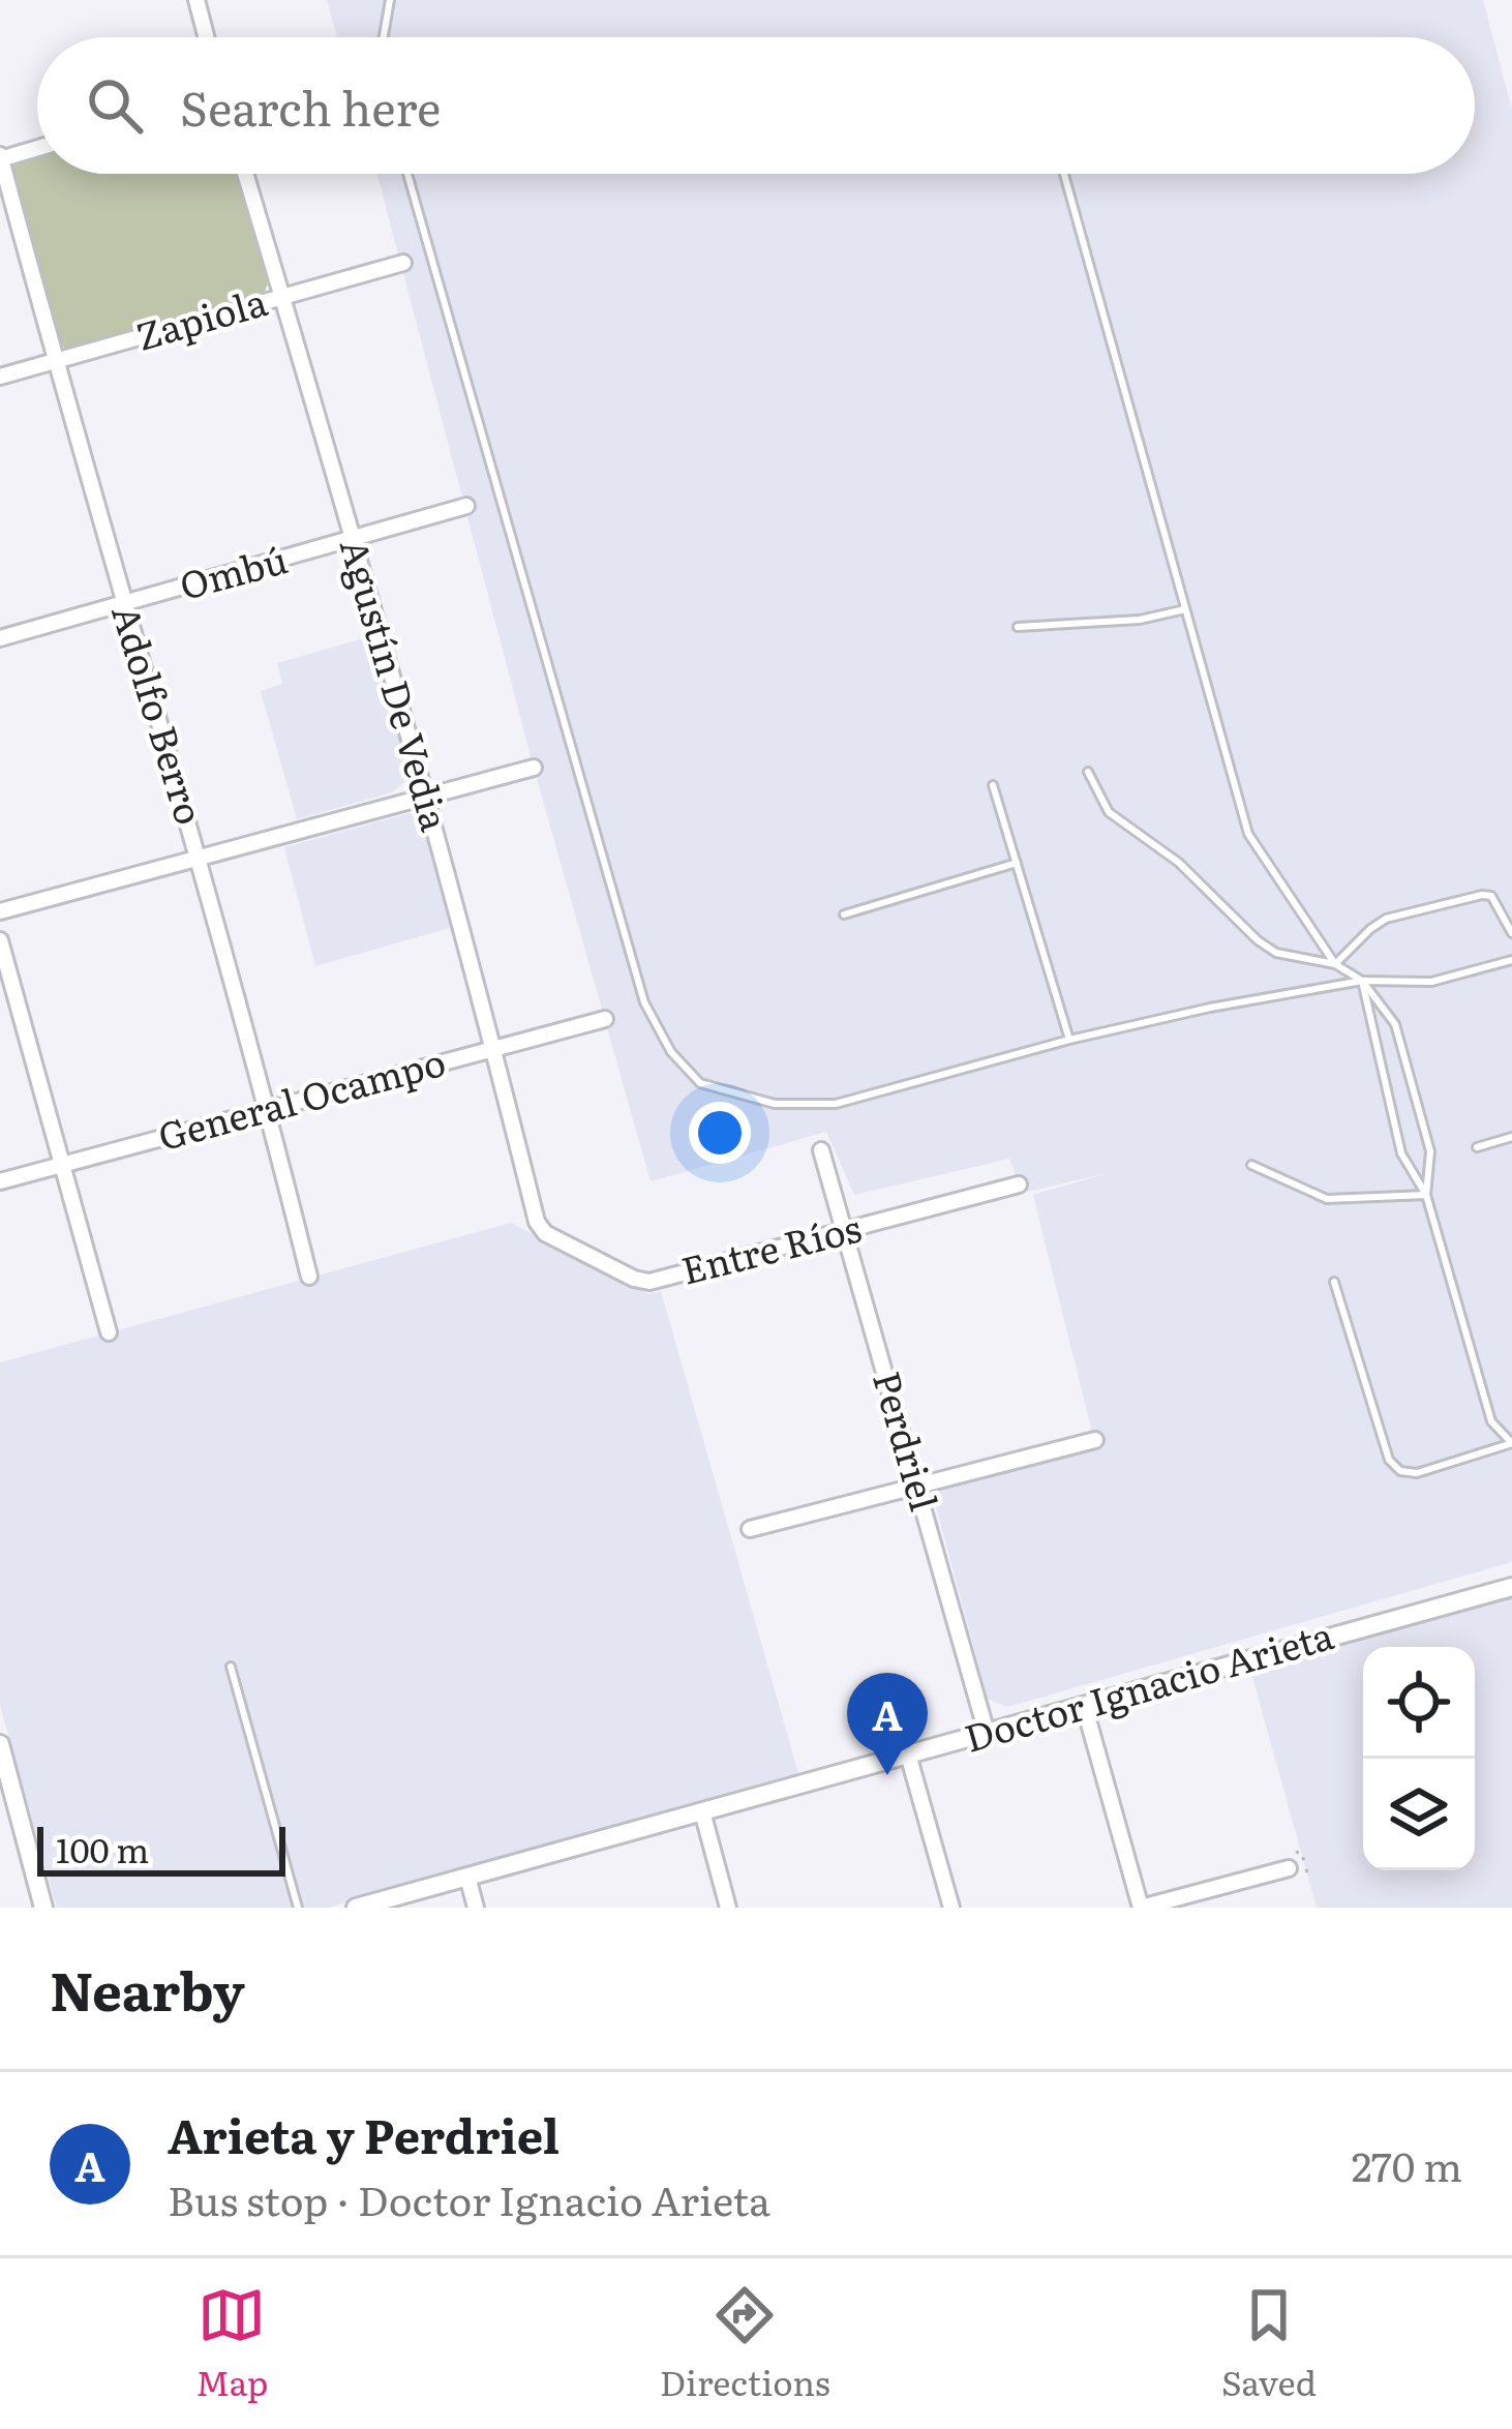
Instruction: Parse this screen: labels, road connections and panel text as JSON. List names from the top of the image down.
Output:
{
  "streets": {
    "street": [
      "Zapiola",
      "Ombú",
      "Agustín De Vedia",
      "Adolfo Berro",
      "General Ocampo",
      "Entre Ríos",
      "Perdriel",
      "Doctor Ignacio Arieta"
    ]
  },
  "crossings": [
    ["Zapiola", "Agustín De Vedia"],
    ["Zapiola", "Adolfo Berro"],
    ["Ombú", "Agustín De Vedia"],
    ["Ombú", "Adolfo Berro"],
    ["Agustín De Vedia", "General Ocampo"],
    ["Agustín De Vedia", "Entre Ríos"],
    ["Adolfo Berro", "General Ocampo"],
    ["Entre Ríos", "Perdriel"],
    ["Perdriel", "Doctor Ignacio Arieta"]
  ],
  "scale_bar": "100 m",
  "page": {
    "search": "Search here",
    "pins": "A",
    "scale": "100 m",
    "heading": "Nearby",
    "list": [
      {
        "mark": "A",
        "name": "Arieta y Perdriel",
        "note": "Bus stop · Doctor Ignacio Arieta",
        "value": "270 m"
      }
    ],
    "nav": ["Map", "Directions", "Saved"]
  }
}
